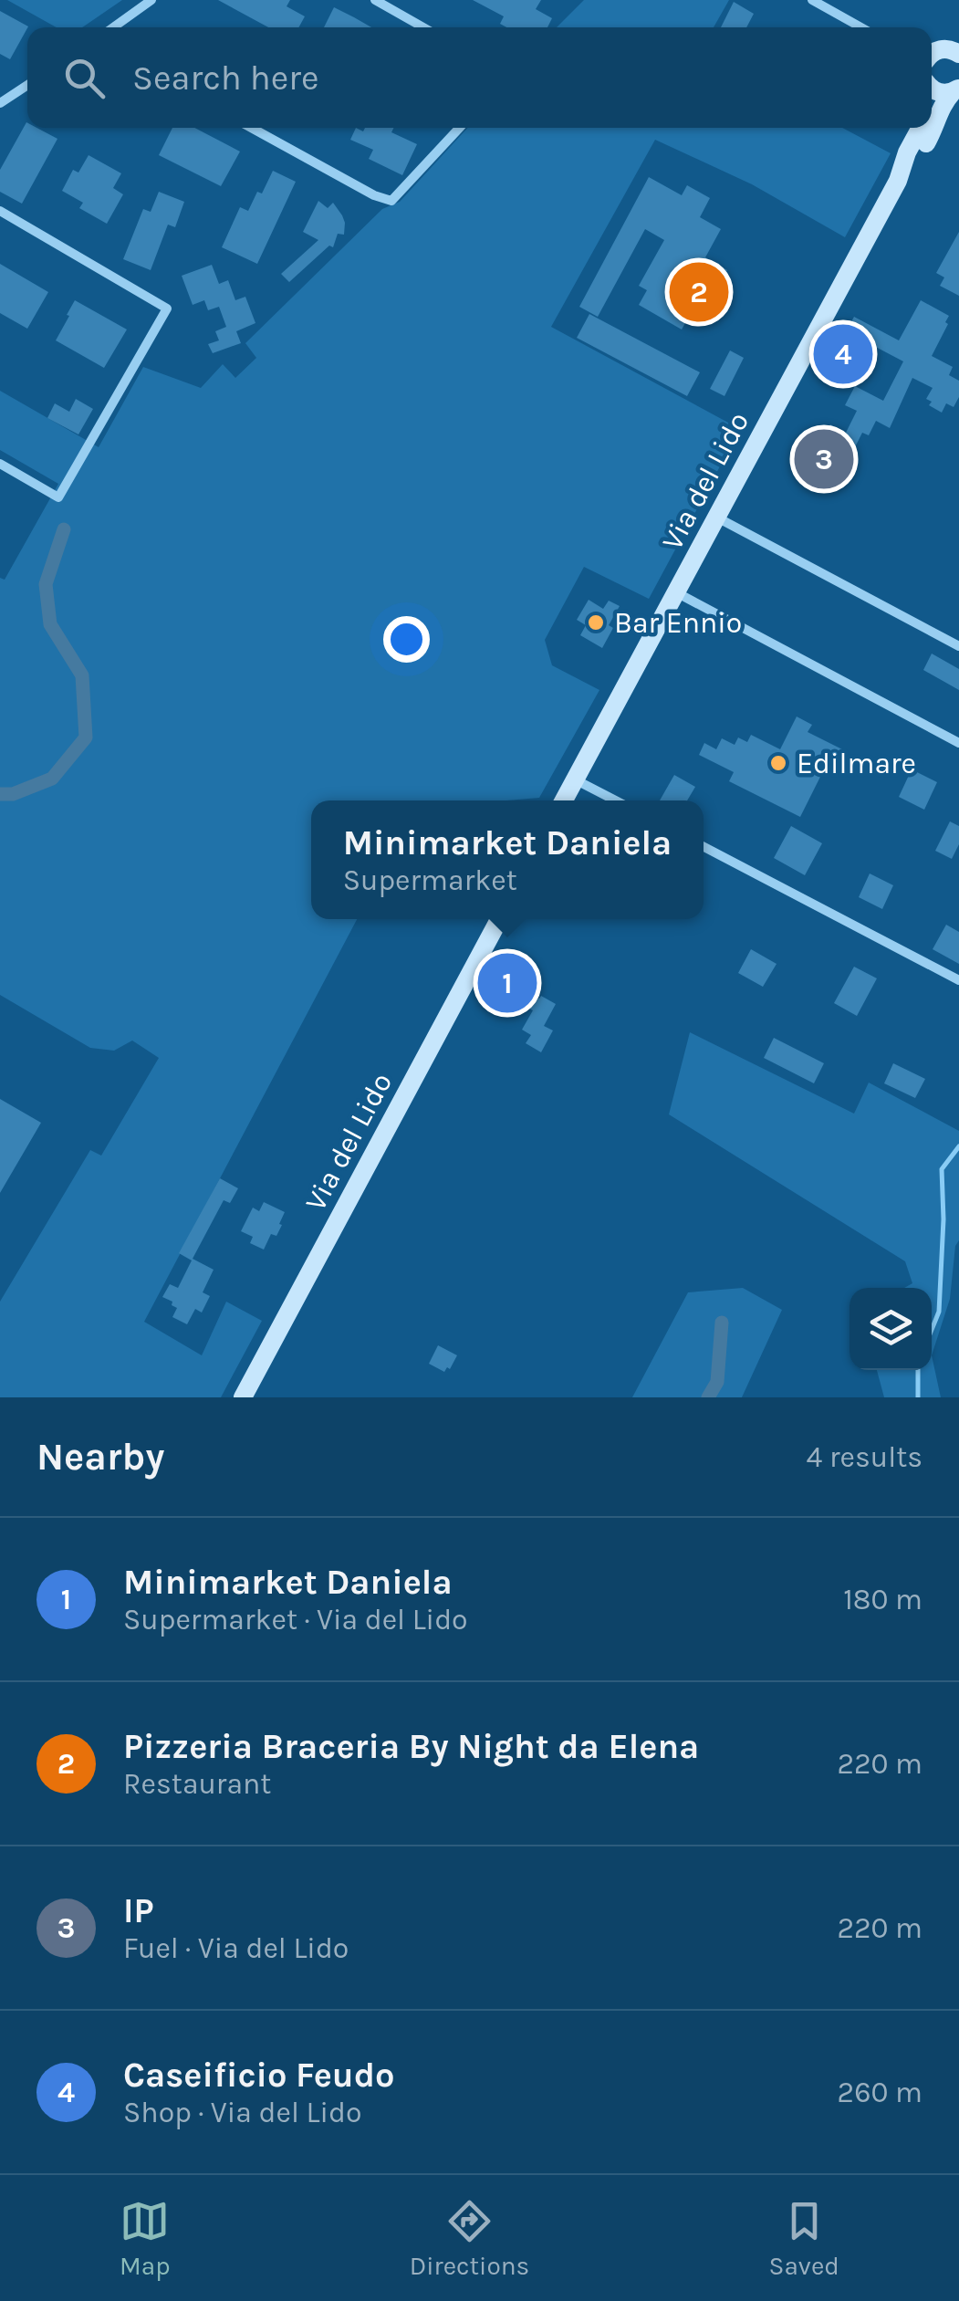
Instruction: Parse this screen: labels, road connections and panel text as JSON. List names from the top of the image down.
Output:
{
  "streets": {
    "main road": ["Via del Lido"]
  },
  "places": ["Bar Ennio", "Edilmare"],
  "page": {
    "search": "Search here",
    "pins": [
      "2",
      "4",
      "3",
      "1"
    ],
    "popup": ["Minimarket Daniela", "Supermarket"],
    "heading": ["Nearby", "4 results"],
    "list": [
      {
        "mark": "1",
        "name": "Minimarket Daniela",
        "note": "Supermarket · Via del Lido",
        "value": "180 m"
      },
      {
        "mark": "2",
        "name": "Pizzeria Braceria By Night da Elena",
        "note": "Restaurant",
        "value": "220 m"
      },
      {
        "mark": "3",
        "name": "IP",
        "note": "Fuel · Via del Lido",
        "value": "220 m"
      },
      {
        "mark": "4",
        "name": "Caseificio Feudo",
        "note": "Shop · Via del Lido",
        "value": "260 m"
      }
    ],
    "nav": ["Map", "Directions", "Saved"]
  }
}
